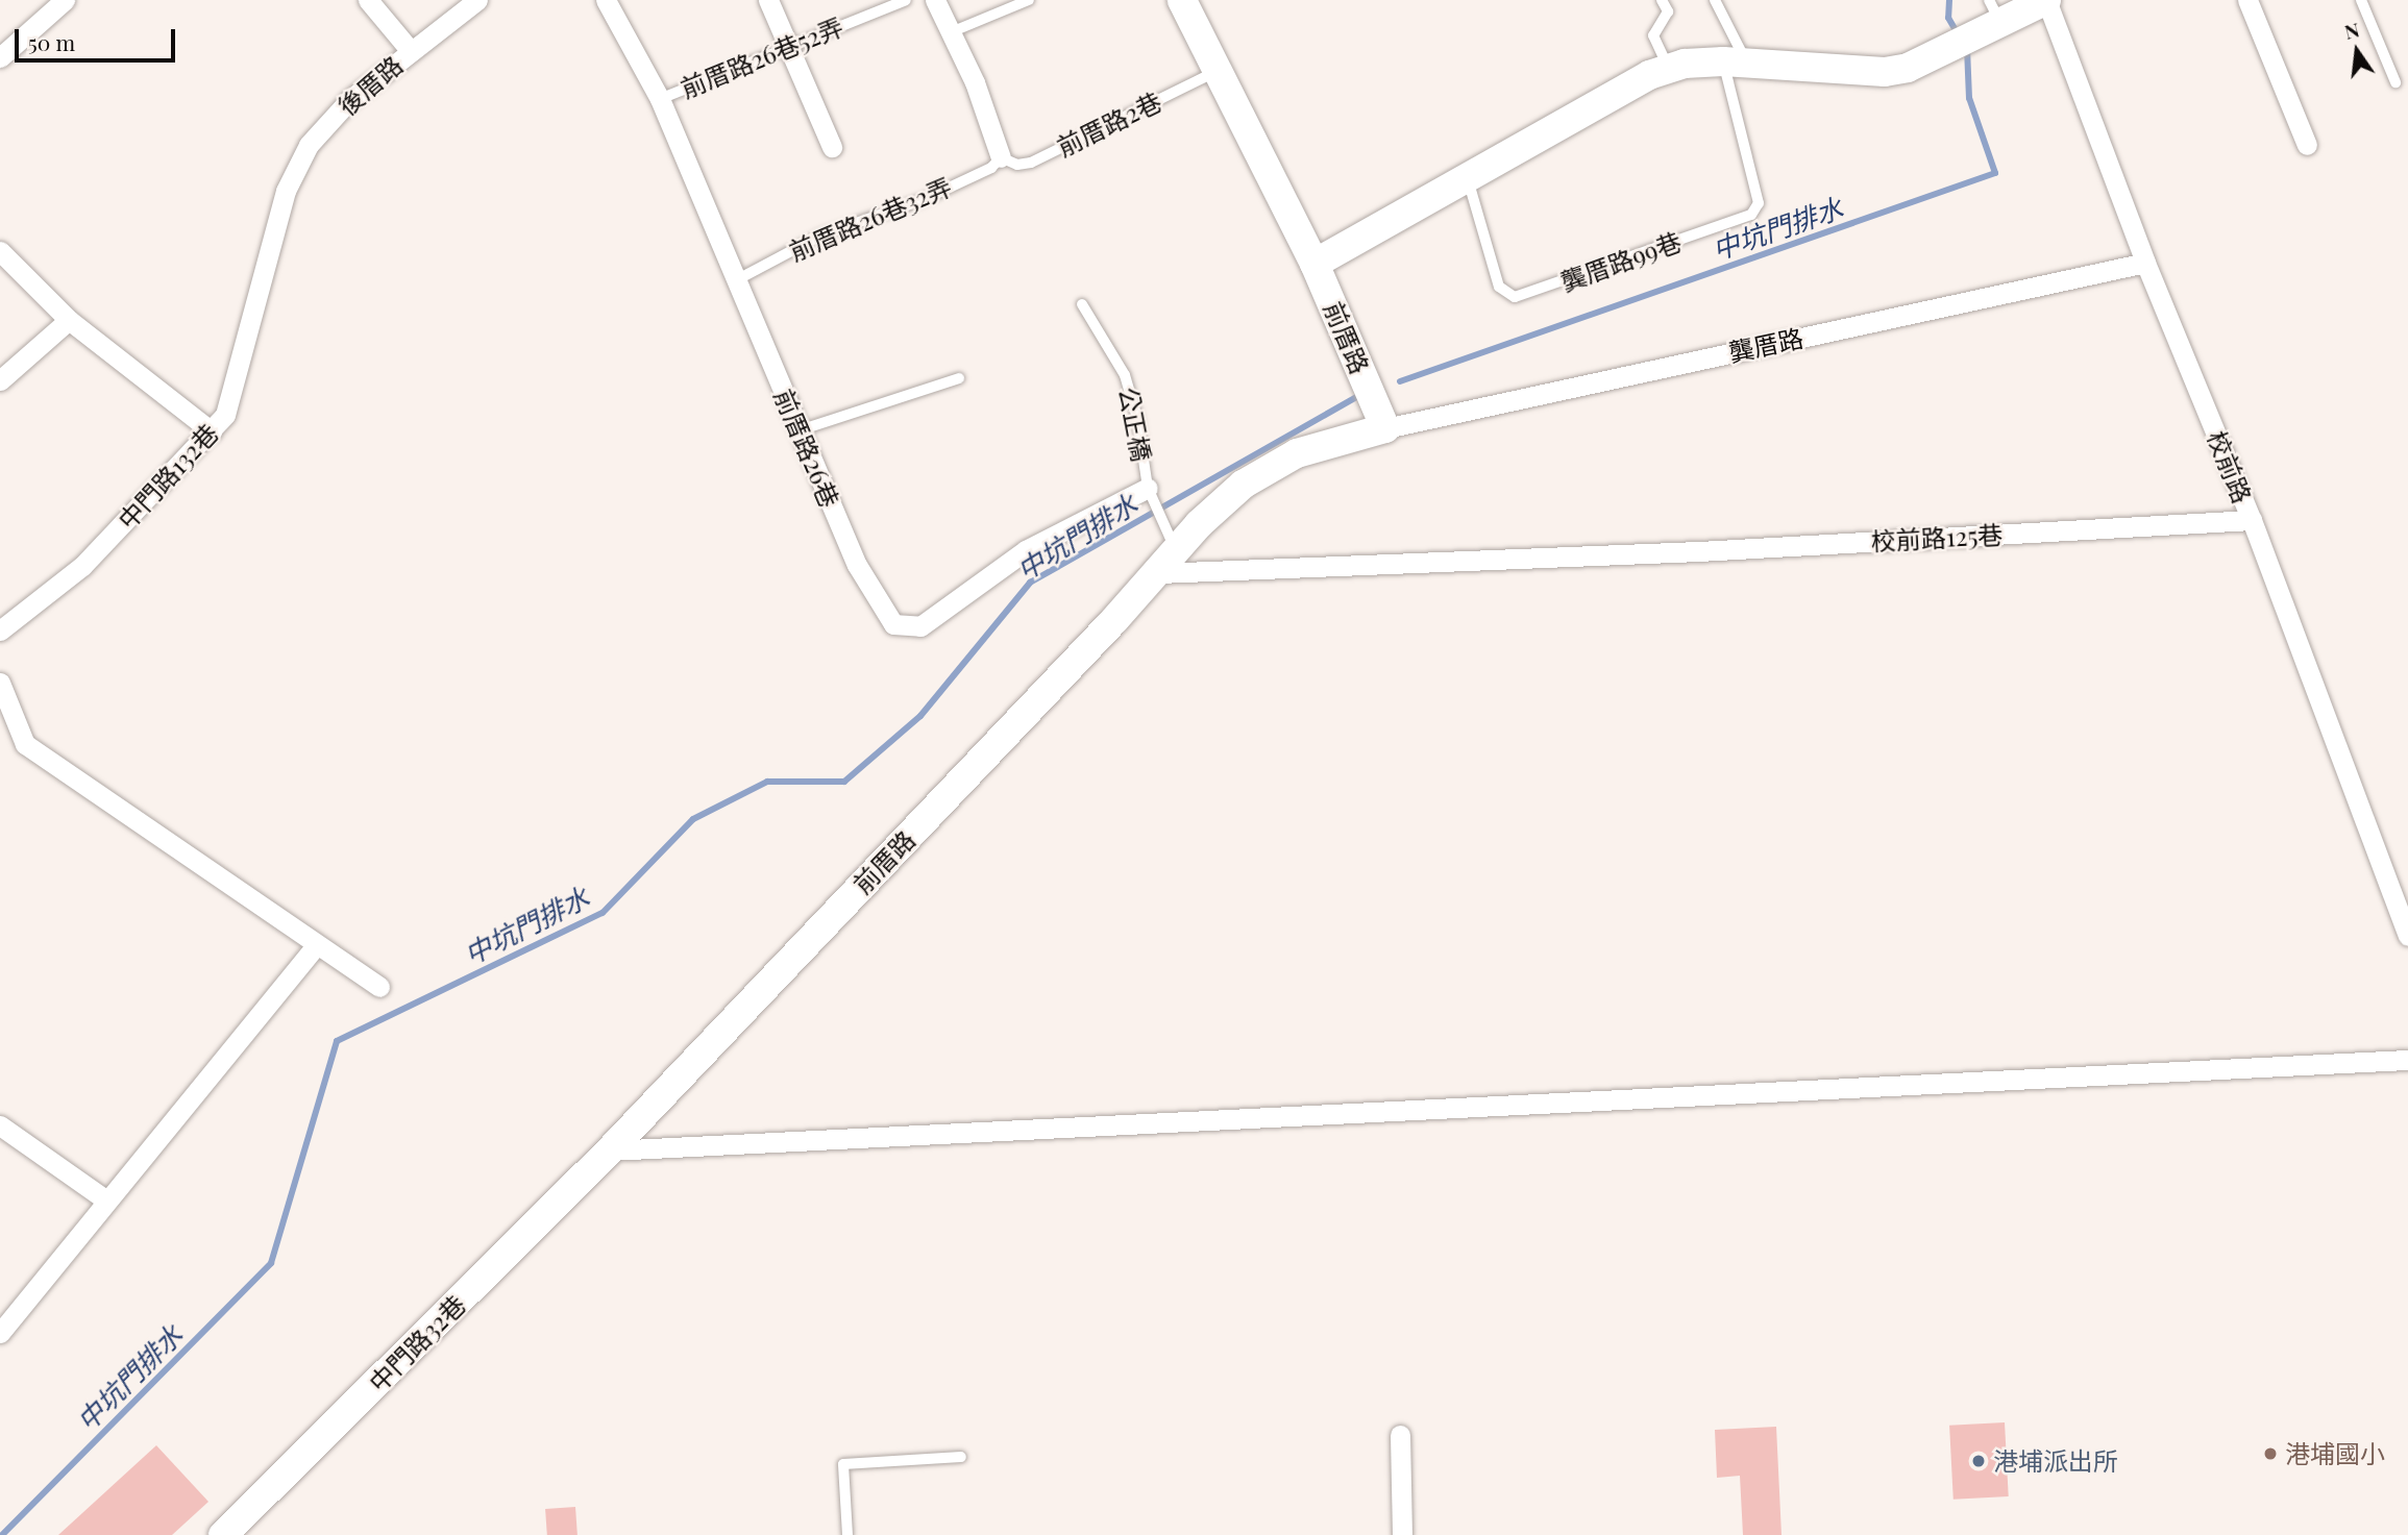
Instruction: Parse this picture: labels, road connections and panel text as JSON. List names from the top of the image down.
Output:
{
  "streets": {
    "street": [
      "後厝路",
      "前厝路",
      "龔厝路",
      "前厝路26巷",
      "校前路",
      "中門路132巷",
      "校前路125巷",
      "中門路32巷"
    ],
    "lane": [
      "前厝路26巷52弄",
      "前厝路2巷",
      "前厝路26巷32弄",
      "龔厝路99巷",
      "公正橋"
    ]
  },
  "crossings": [
    ["前厝路26巷52弄", "前厝路26巷"],
    ["後厝路", "中門路132巷"],
    ["前厝路2巷", "前厝路26巷32弄"],
    ["前厝路2巷", "前厝路"],
    ["前厝路26巷32弄", "前厝路26巷"],
    ["前厝路", "龔厝路"],
    ["前厝路", "公正橋"],
    ["前厝路", "校前路125巷"],
    ["前厝路", "中門路32巷"],
    ["龔厝路", "校前路"],
    ["公正橋", "前厝路26巷"],
    ["校前路", "校前路125巷"]
  ],
  "water": ["中坑門排水"],
  "places": ["港埔國小", "港埔派出所"],
  "scale_bar": "50 m",
  "north": "top"
}
